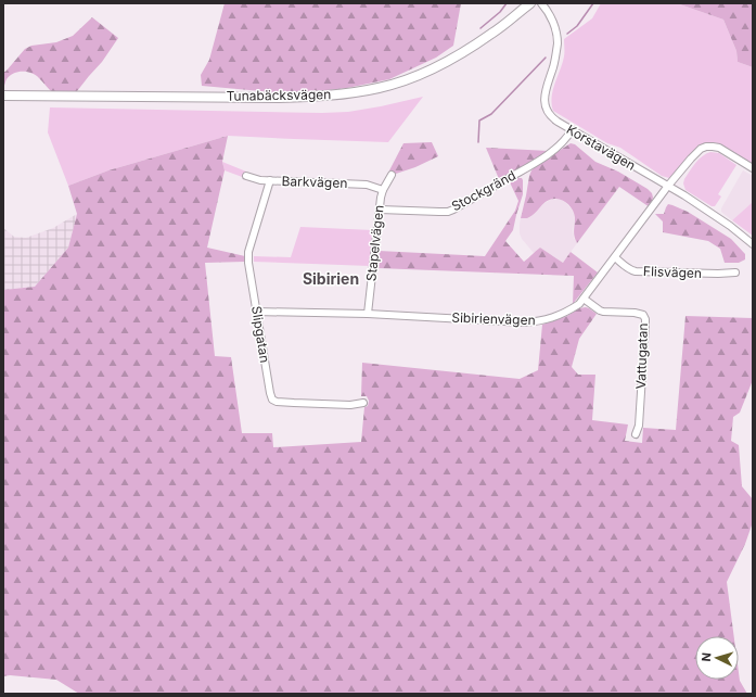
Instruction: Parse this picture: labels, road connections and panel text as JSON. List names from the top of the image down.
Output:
{
  "streets": {
    "street": [
      "Tunabäcksvägen",
      "Korstavägen",
      "Barkvägen",
      "Stockgränd",
      "Stapelvägen",
      "Flisvägen",
      "Sibirienvägen",
      "Slipgatan",
      "Vattugatan"
    ]
  },
  "crossings": [
    ["Korstavägen", "Stockgränd"],
    ["Korstavägen", "Sibirienvägen"],
    ["Barkvägen", "Stapelvägen"],
    ["Barkvägen", "Slipgatan"],
    ["Stockgränd", "Stapelvägen"],
    ["Stapelvägen", "Sibirienvägen"],
    ["Flisvägen", "Sibirienvägen"],
    ["Sibirienvägen", "Slipgatan"],
    ["Sibirienvägen", "Vattugatan"]
  ],
  "districts": ["Sibirien"],
  "north": "left"
}
